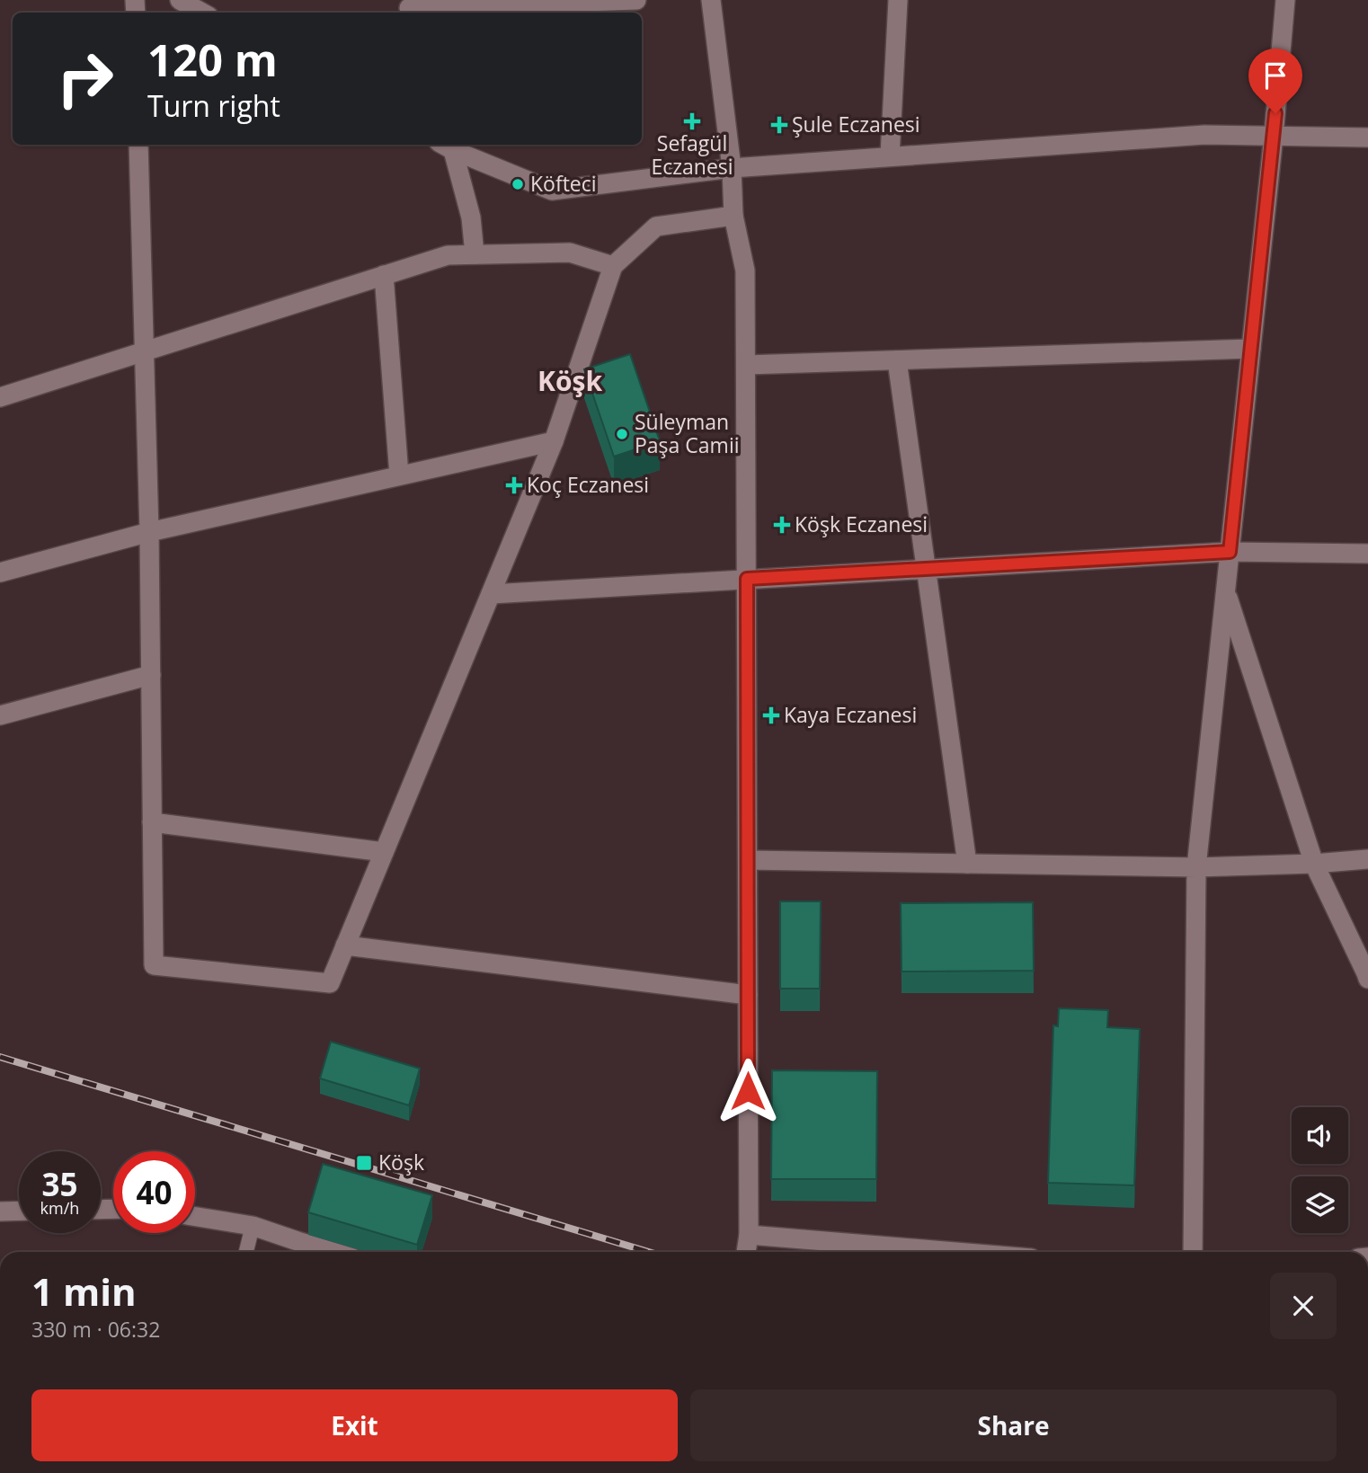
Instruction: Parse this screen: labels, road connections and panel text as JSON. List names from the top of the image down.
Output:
{
  "districts": ["Köşk"],
  "places": {
    "health": [
      "Sefagül Eczanesi",
      "Şule Eczanesi",
      "Koç Eczanesi",
      "Köşk Eczanesi",
      "Kaya Eczanesi"
    ],
    "other": ["Köfteci", "Süleyman Paşa Camii"],
    "transit": ["Köşk"]
  },
  "page": {
    "turn": ["120 m", "Turn right"],
    "speed": "35 km/h",
    "limit": "40",
    "heading": ["1 min", "330 m · 06:32"],
    "buttons": ["Exit", "Share"]
  }
}
